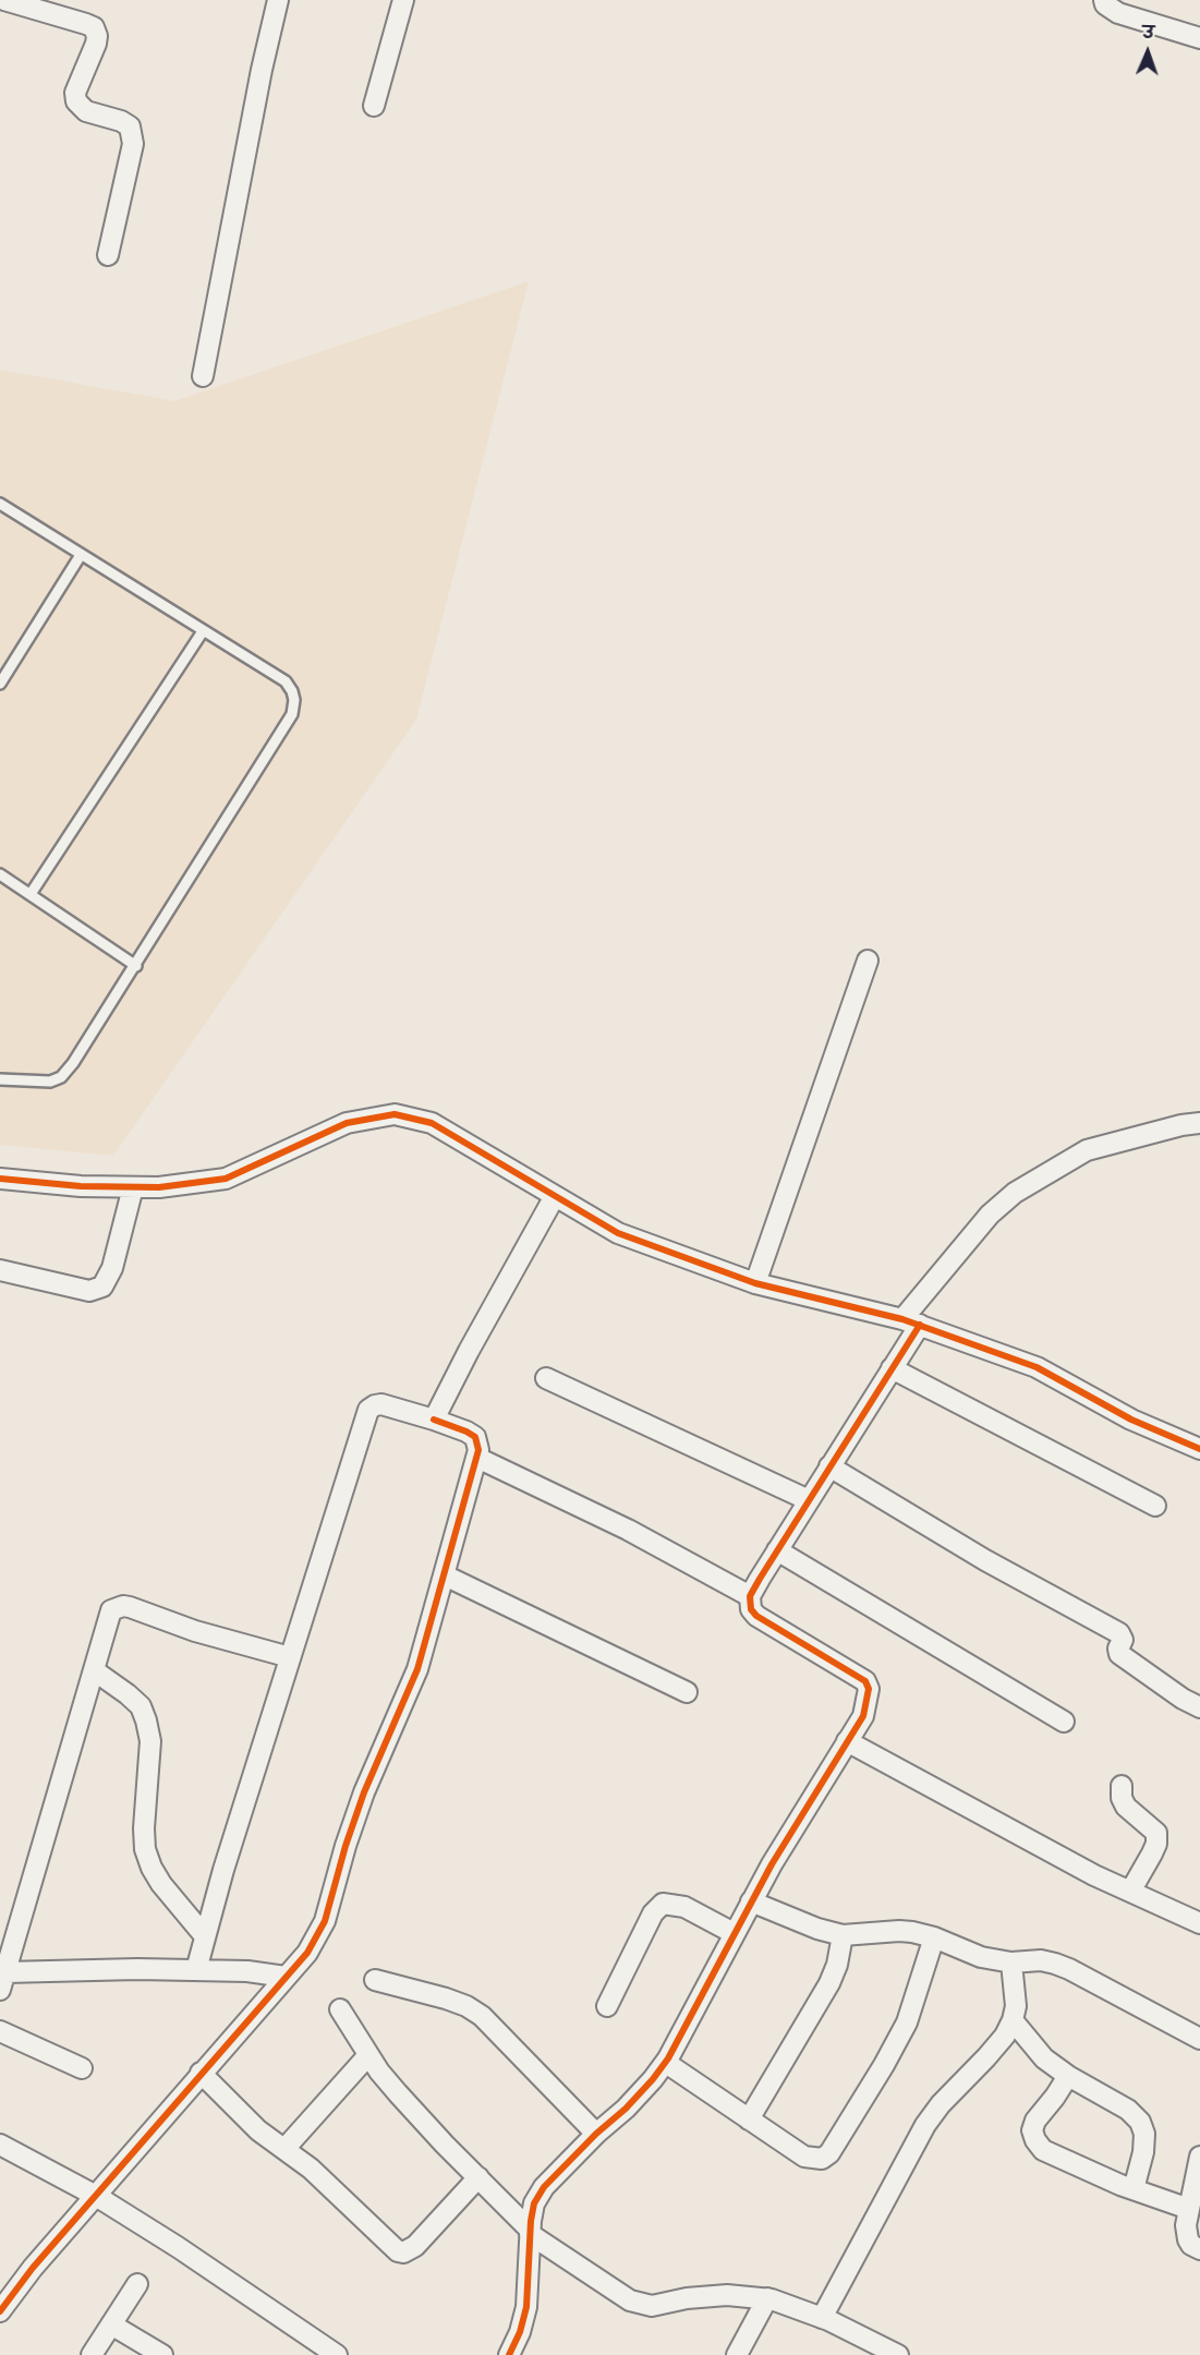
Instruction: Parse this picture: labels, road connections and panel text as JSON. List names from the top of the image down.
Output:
{
  "north": "top"
}
